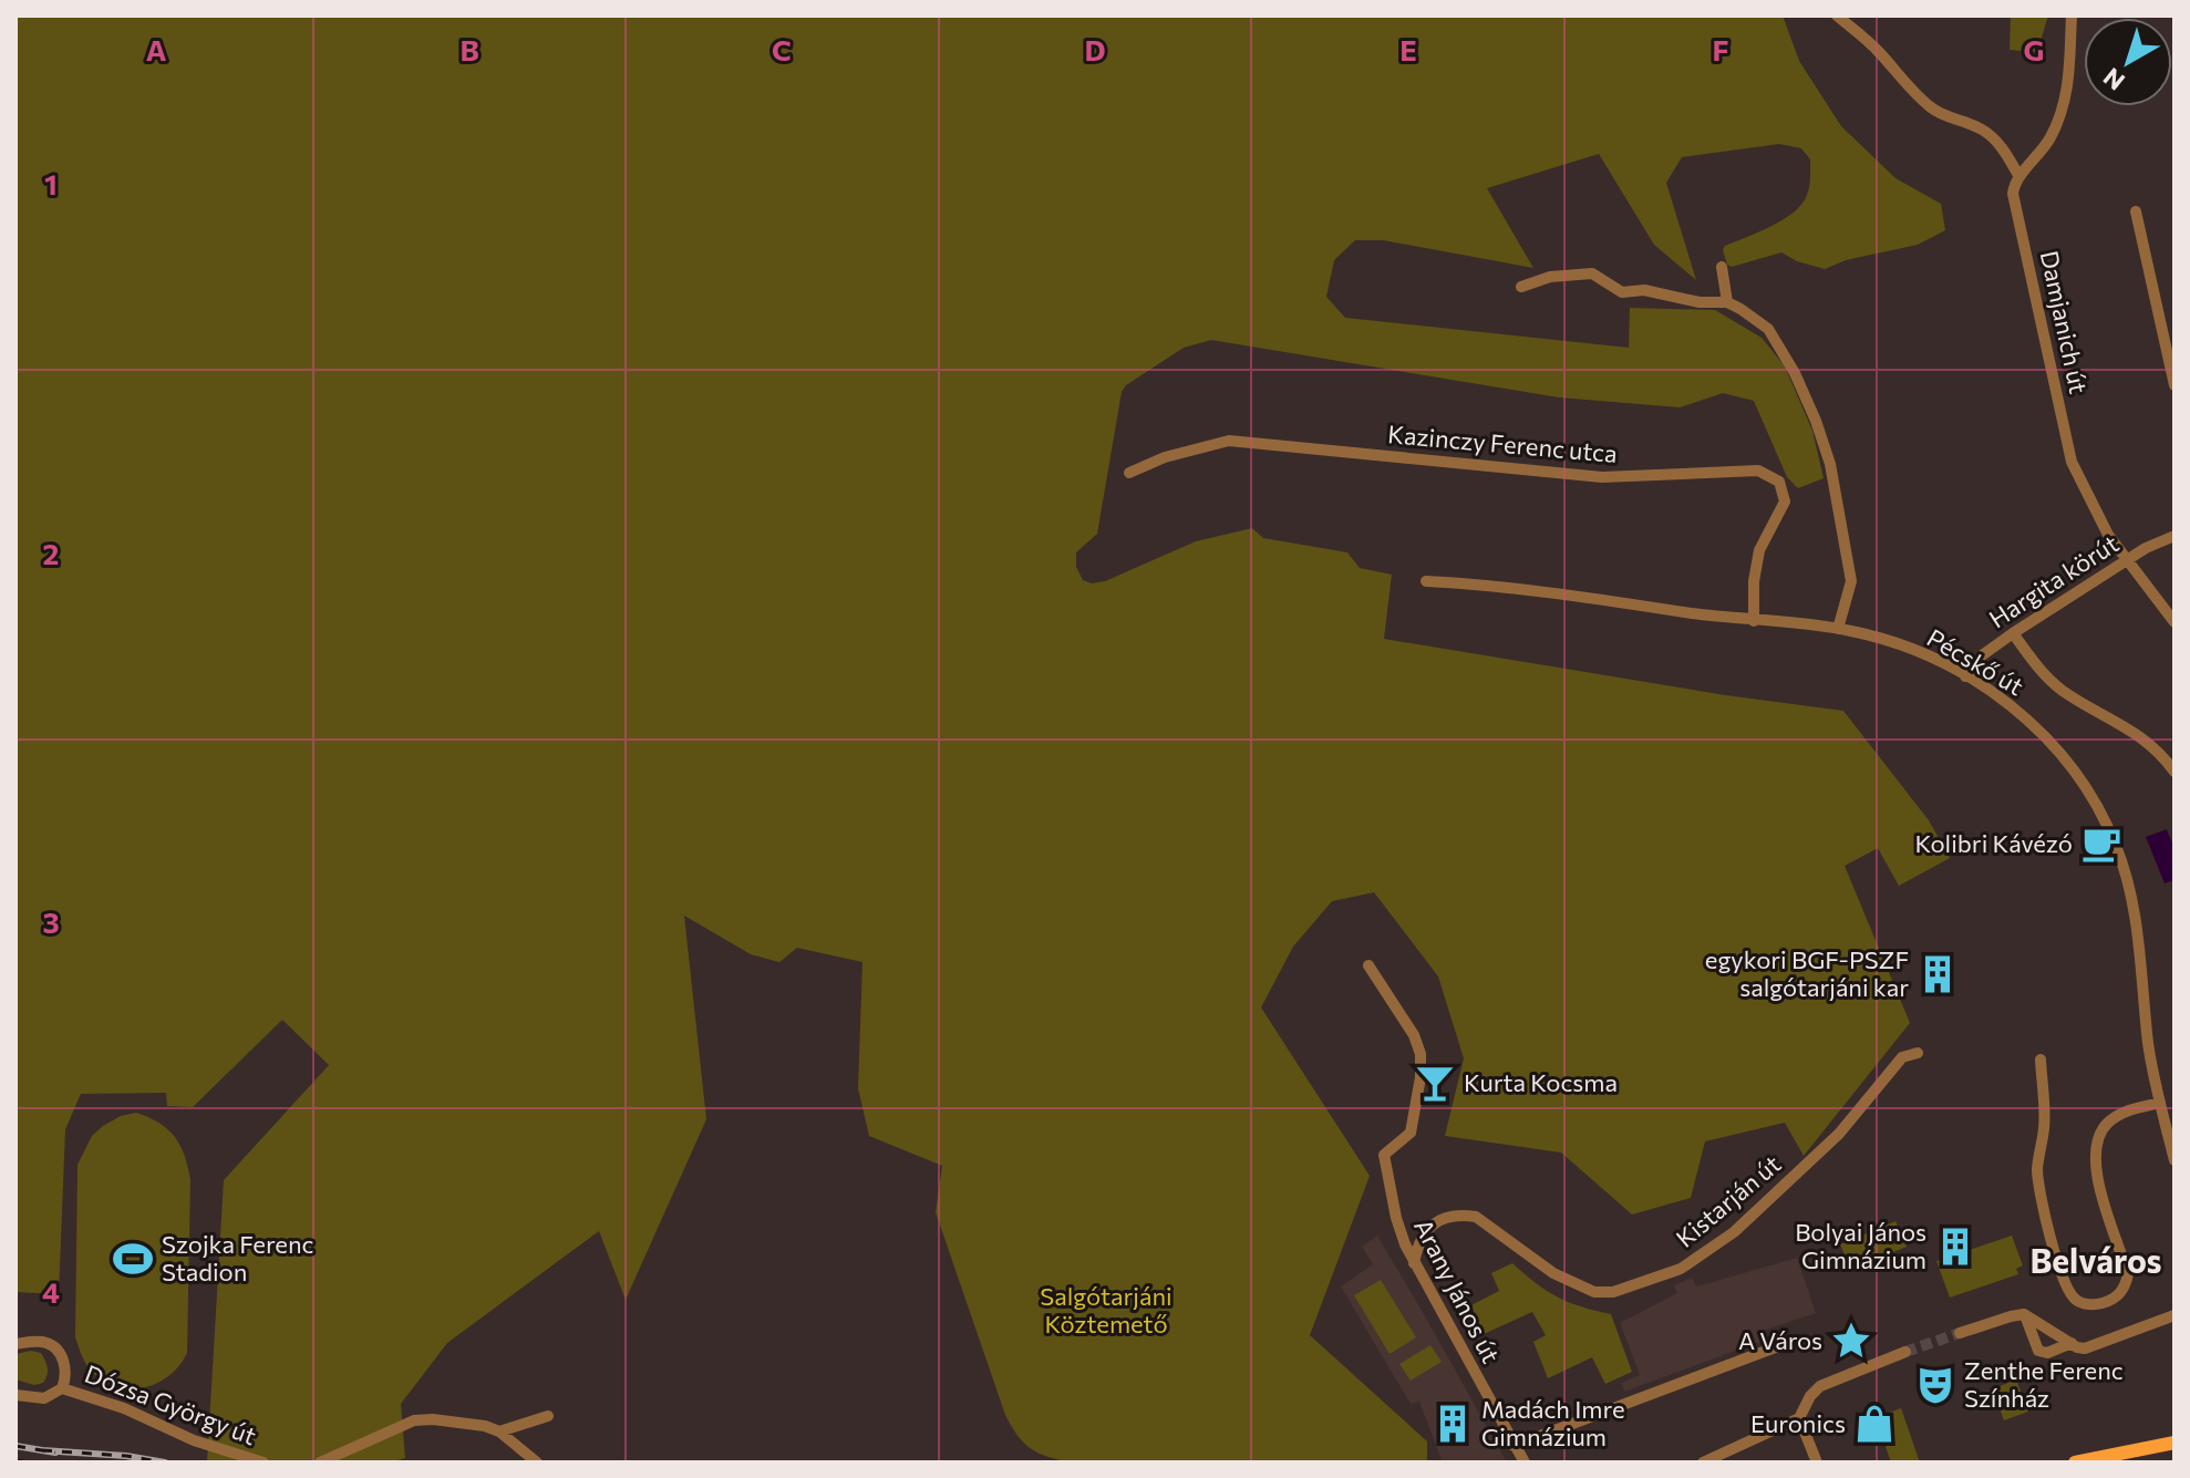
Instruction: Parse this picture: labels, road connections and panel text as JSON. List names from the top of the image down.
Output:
{
  "streets": {
    "street": [
      "Damjanich út",
      "Kazinczy Ferenc utca",
      "Hargita körút",
      "Pécskő út",
      "Kistarján út",
      "Arany János út",
      "Dózsa György út"
    ]
  },
  "crossings": [
    ["Damjanich út", "Hargita körút"],
    ["Kazinczy Ferenc utca", "Pécskő út"],
    ["Hargita körút", "Pécskő út"],
    ["Kistarján út", "Arany János út"]
  ],
  "districts": ["Belváros"],
  "parks": ["Salgótarjáni Köztemető"],
  "places": {
    "cafe": ["Kolibri Kávézó"],
    "building": ["egykori BGF-PSZF salgótarjáni kar", "Bolyai János Gimnázium", "Madách Imre Gimnázium"],
    "bar": ["Kurta Kocsma"],
    "sports": ["Szojka Ferenc Stadion"],
    "place": ["A Város"],
    "theatre": ["Zenthe Ferenc Színház"],
    "shop": ["Euronics"]
  },
  "north": "bottom left",
  "grid": {
    "columns": [
      "A",
      "B",
      "C",
      "D",
      "E",
      "F",
      "G"
    ],
    "rows": [
      "1",
      "2",
      "3",
      "4"
    ]
  }
}
